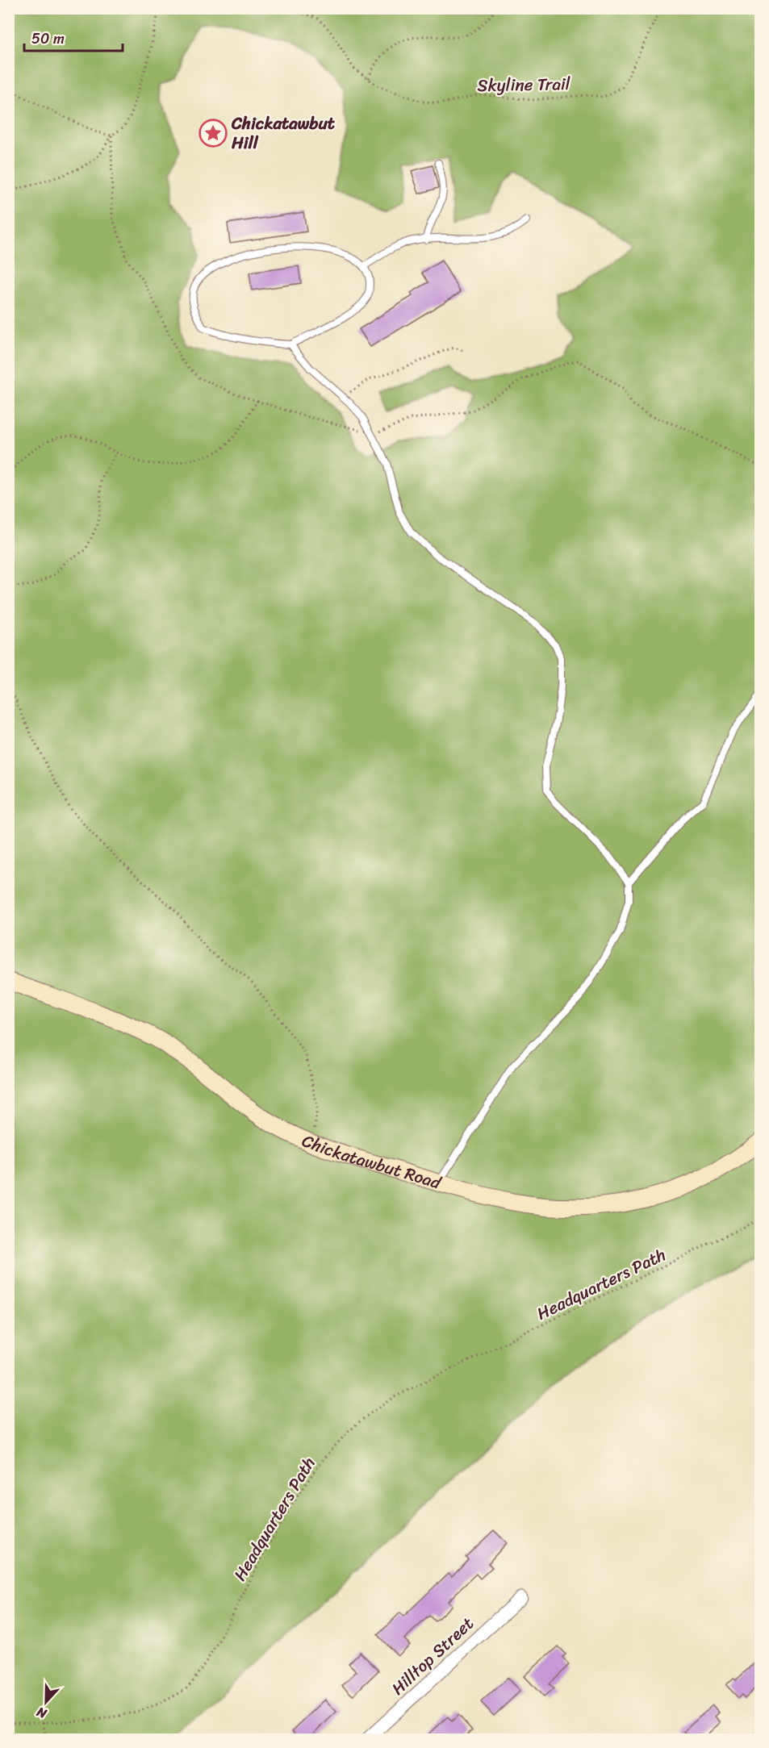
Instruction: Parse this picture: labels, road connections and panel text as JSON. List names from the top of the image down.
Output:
{
  "streets": {
    "main road": ["Chickatawbut Road"],
    "street": ["Hilltop Street"],
    "path": ["Skyline Trail", "Headquarters Path"]
  },
  "places": {
    "place": ["Chickatawbut Hill"]
  },
  "scale_bar": "50 m",
  "north": "bottom"
}
